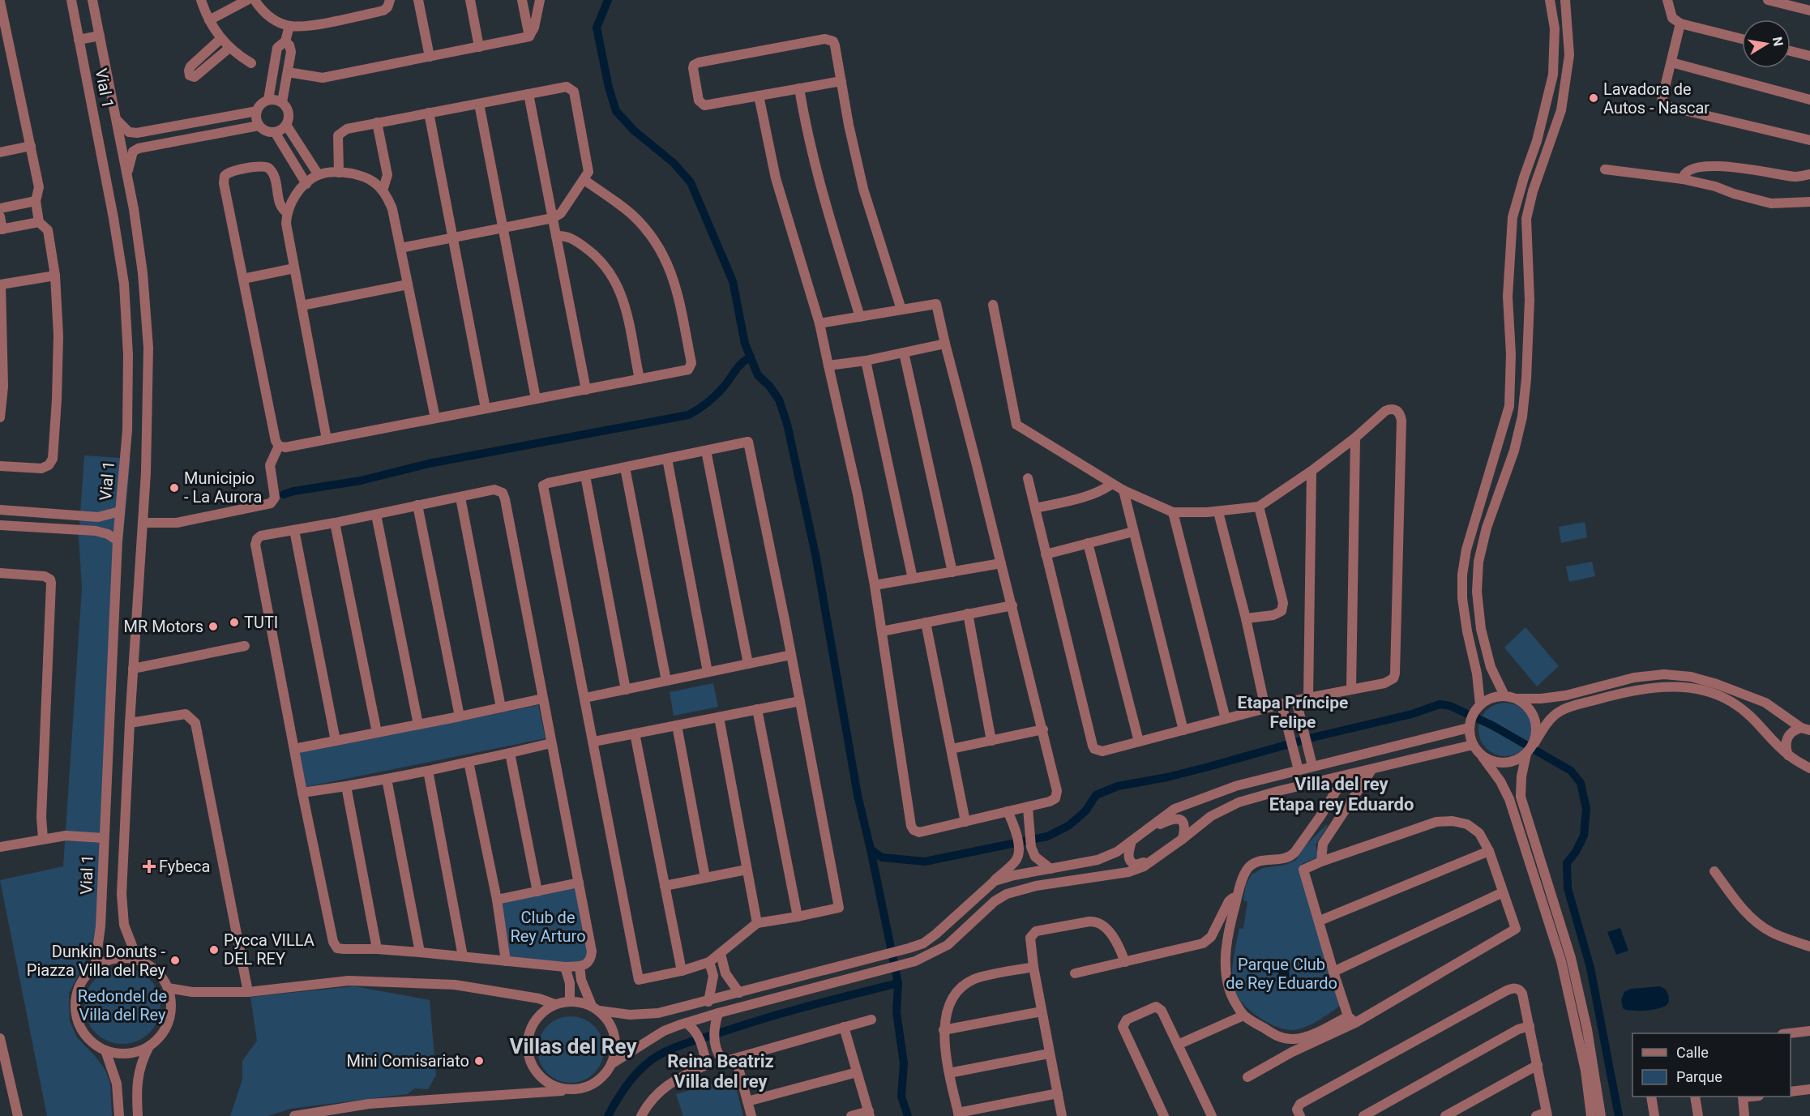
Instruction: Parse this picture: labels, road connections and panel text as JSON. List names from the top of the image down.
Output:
{
  "streets": {
    "street": ["Vial 1"]
  },
  "districts": [
    "Etapa Príncipe Felipe",
    "Villa del rey Etapa rey Eduardo",
    "Villas del Rey",
    "Reina Beatriz Villa del rey"
  ],
  "parks": ["Club de Rey Arturo", "Parque Club de Rey Eduardo", "Redondel de Villa del Rey"],
  "places": {
    "other": [
      "Lavadora de Autos - Nascar",
      "Municipio - La Aurora",
      "TUTI",
      "MR Motors",
      "Pycca VILLA DEL REY",
      "Dunkin Donuts - Piazza Villa del Rey",
      "Mini Comisariato"
    ],
    "health": ["Fybeca"]
  },
  "legend": ["Calle", "Parque"],
  "north": "right"
}
